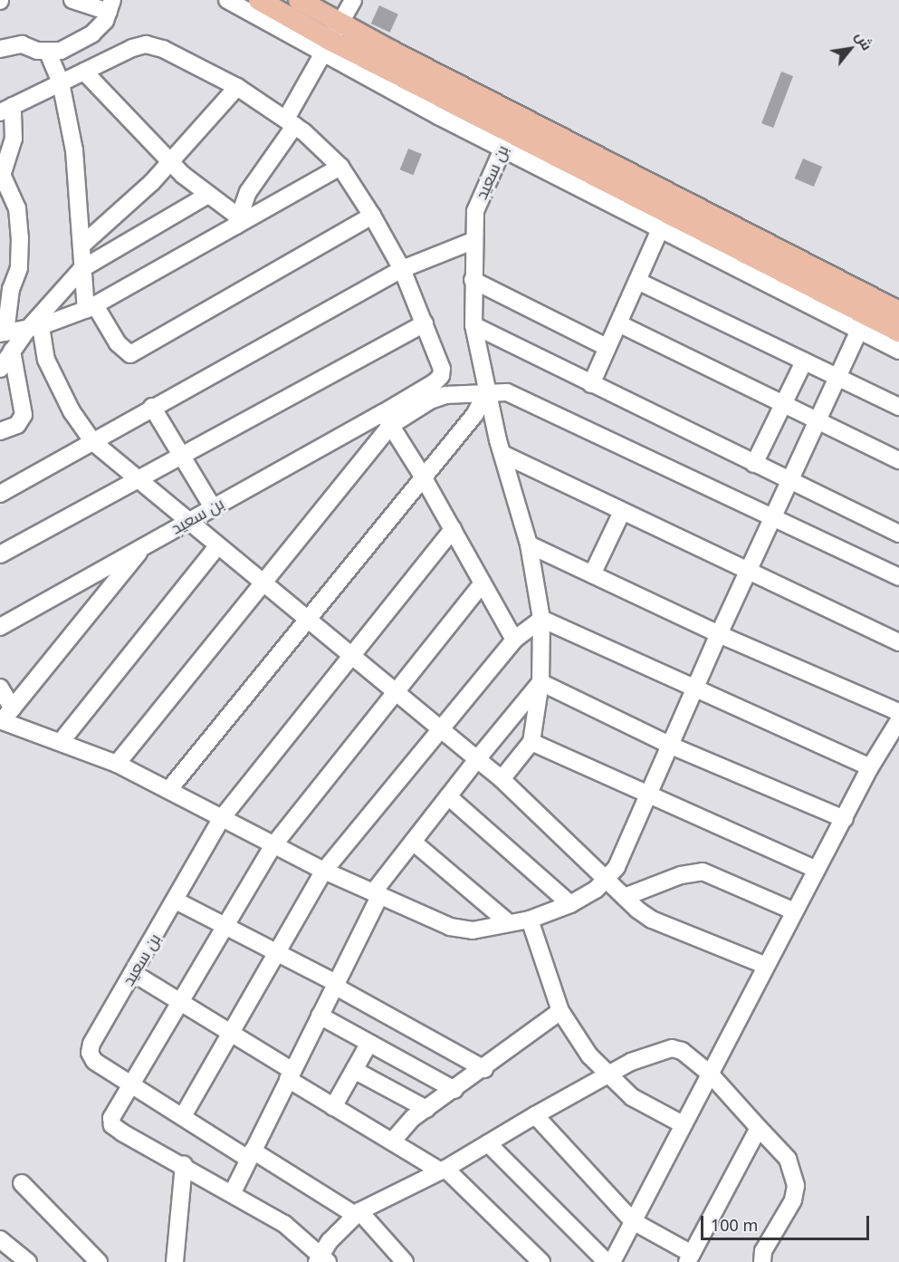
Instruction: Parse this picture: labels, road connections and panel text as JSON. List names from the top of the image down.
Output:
{
  "streets": {
    "street": ["بن سعيد"]
  },
  "scale_bar": "100 m",
  "north": "top right"
}
